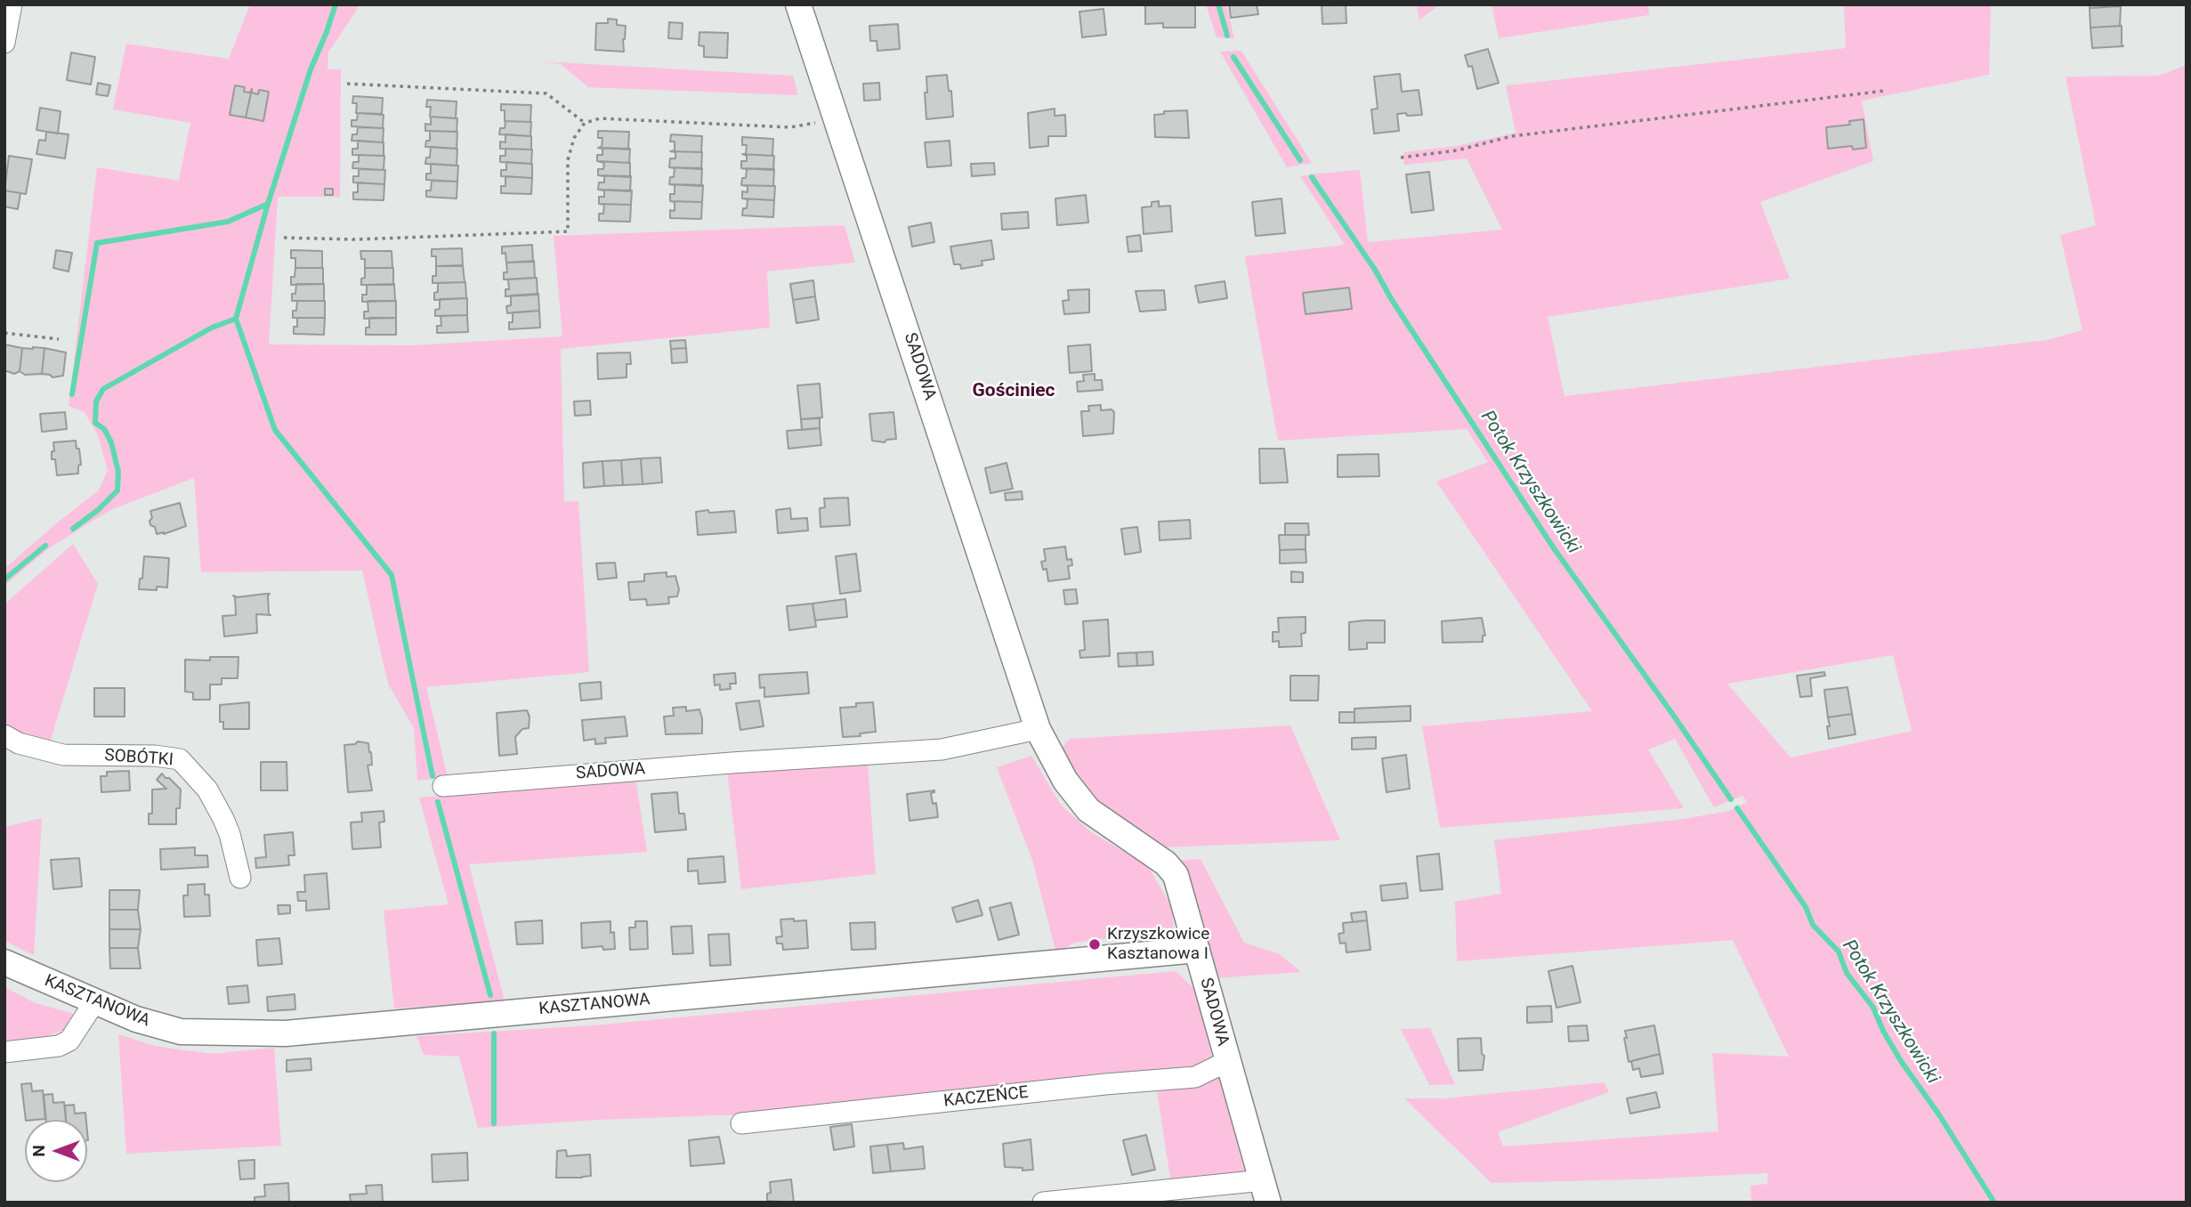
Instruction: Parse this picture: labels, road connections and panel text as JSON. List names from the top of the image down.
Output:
{
  "streets": {
    "street": [
      "SADOWA",
      "SOBÓTKI",
      "KASZTANOWA",
      "KACZEŃCE"
    ]
  },
  "crossings": [
    ["SADOWA", "KASZTANOWA"],
    ["SADOWA", "KACZEŃCE"]
  ],
  "districts": ["Gościniec"],
  "water": ["Potok Krzyszkowicki"],
  "places": ["Krzyszkowice Kasztanowa I"],
  "north": "left"
}
